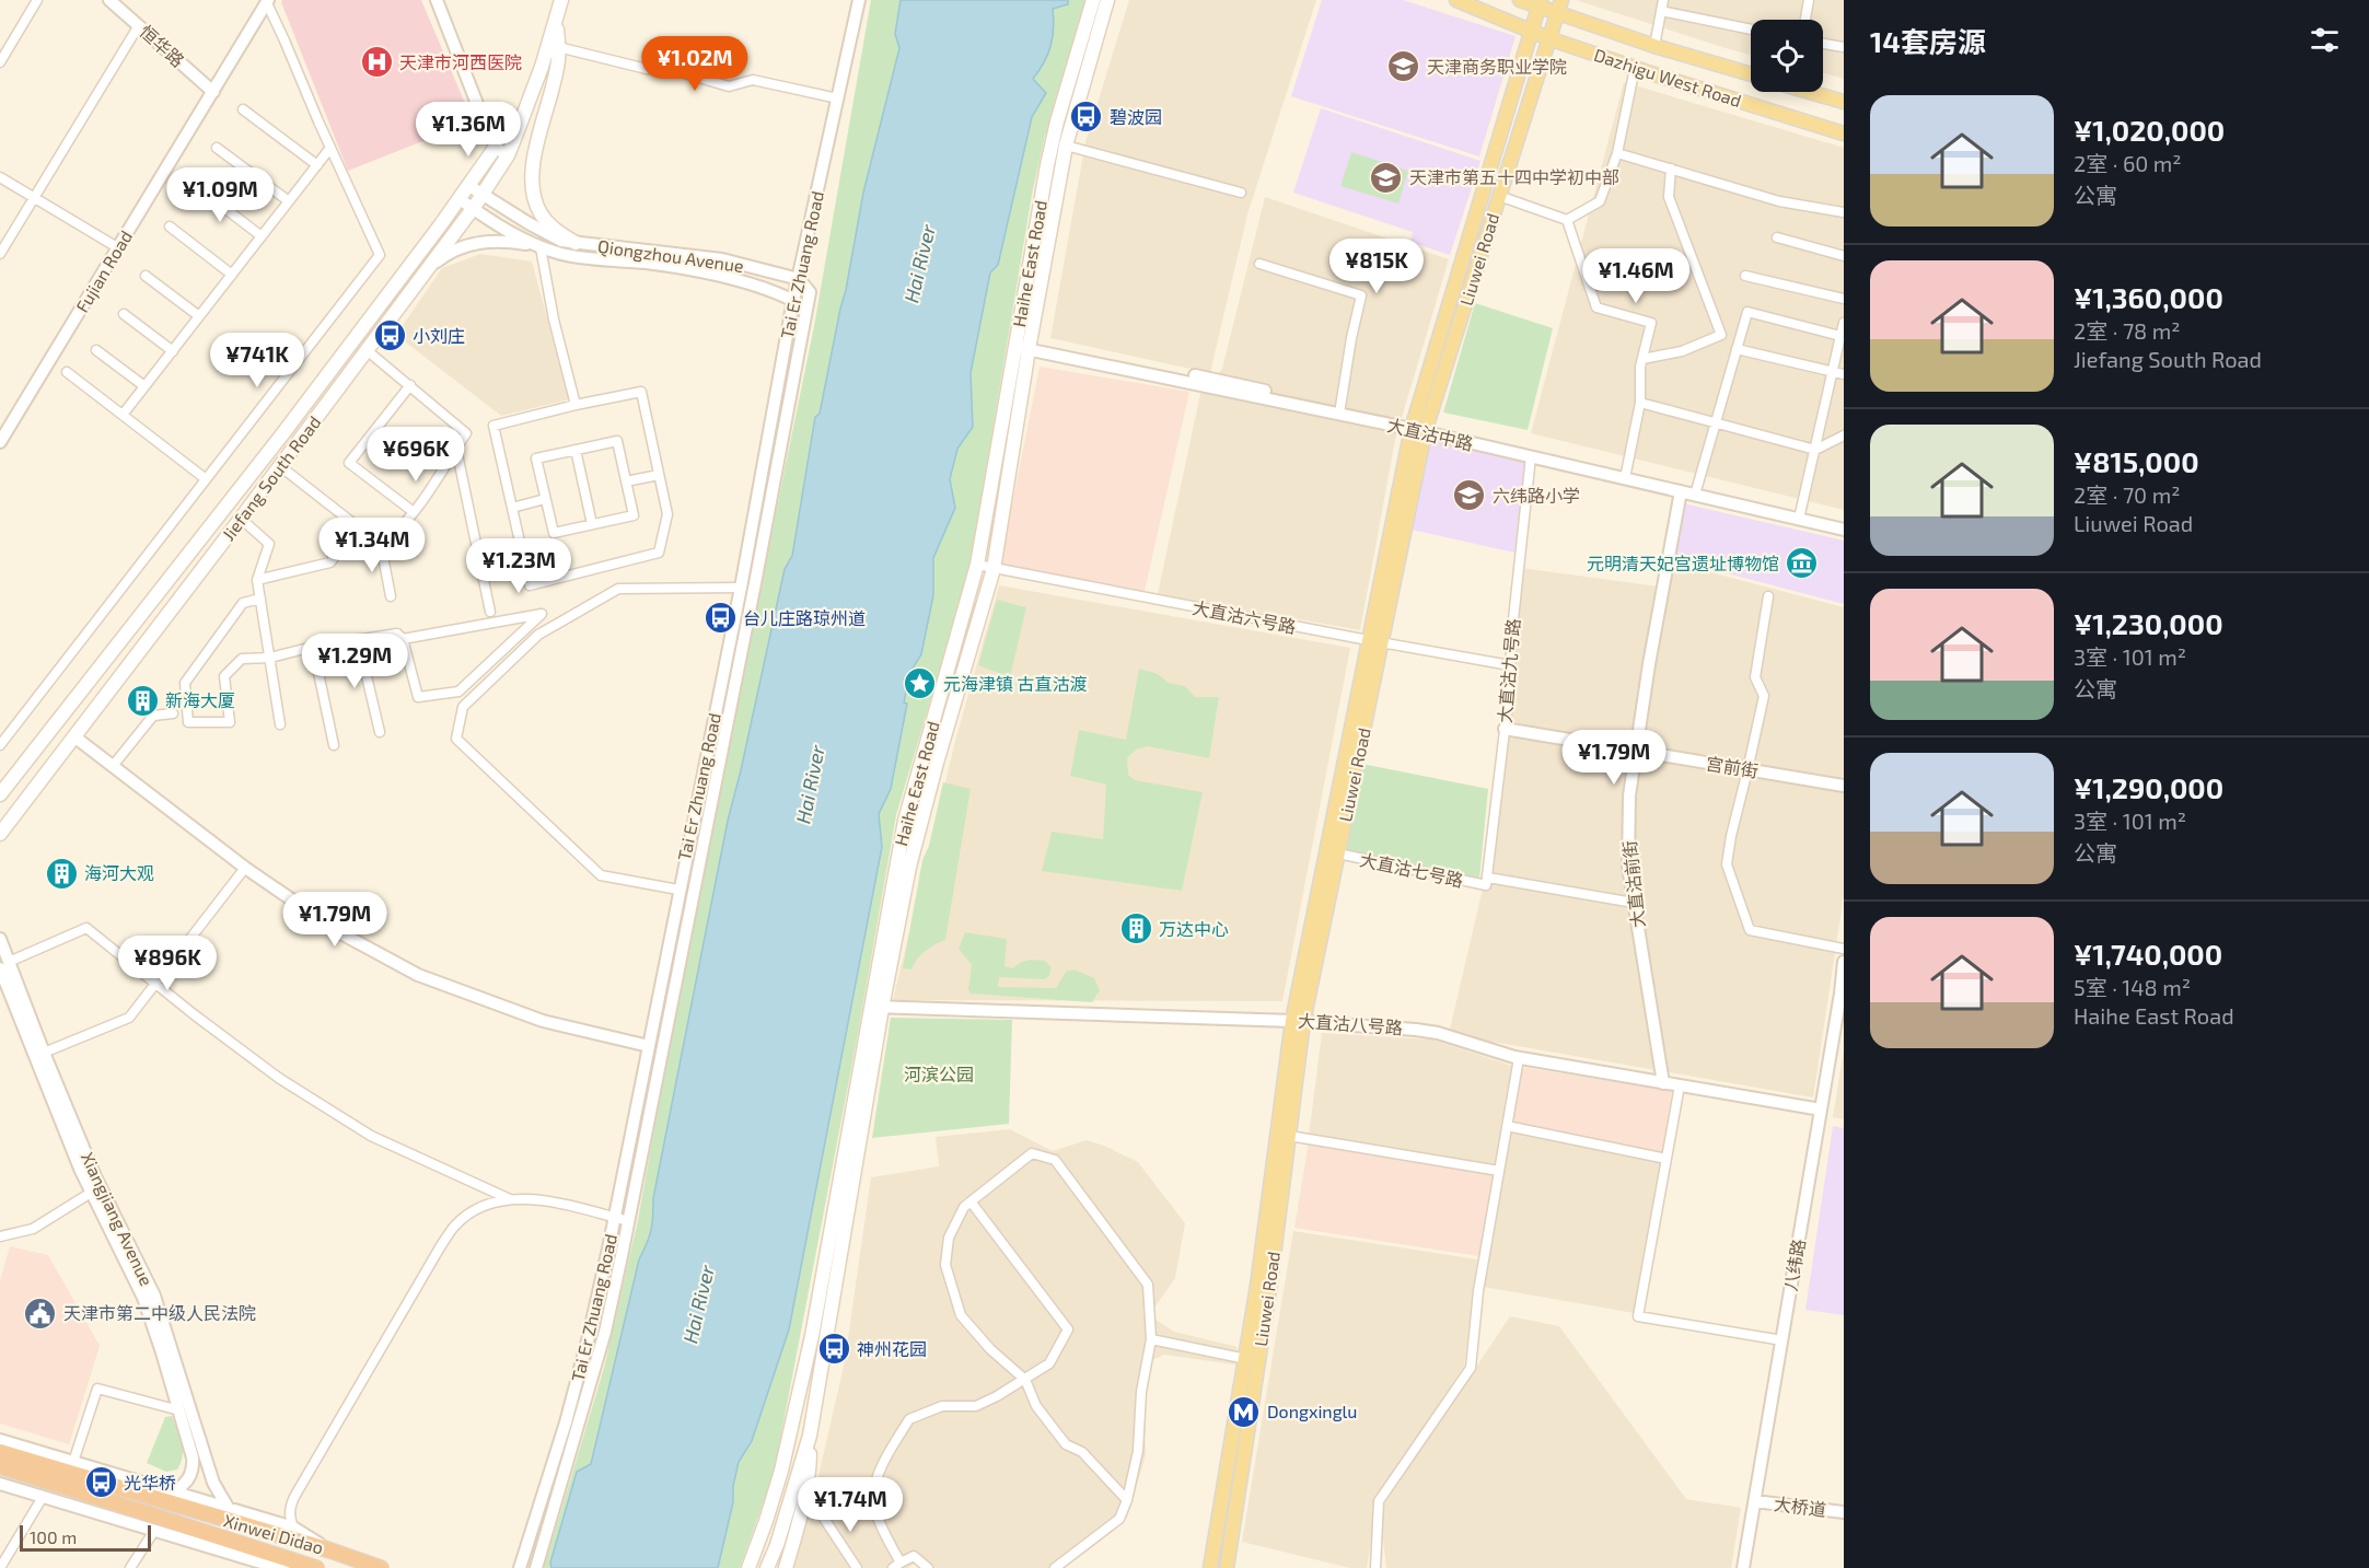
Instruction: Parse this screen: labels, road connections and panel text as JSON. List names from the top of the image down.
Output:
{
  "streets": {
    "highway": ["Xinwei Didao"],
    "main road": [
      "Dazhigu West Road",
      "Liuwei Road",
      "Haihe East Road",
      "Jiefang South Road"
    ],
    "street": [
      "恒华路",
      "Qiongzhou Avenue",
      "Tai Er Zhuang Road",
      "Fujian Road",
      "大直沽中路",
      "大直沽六号路",
      "大直沽九号路",
      "宫前街",
      "大直沽七号路",
      "大直沽前街",
      "大直沽八号路",
      "Xiangjiang Avenue",
      "八纬路",
      "大桥道"
    ]
  },
  "crossings": [
    ["恒华路", "Fujian Road"],
    ["Dazhigu West Road", "Liuwei Road"],
    ["Qiongzhou Avenue", "Tai Er Zhuang Road"],
    ["Qiongzhou Avenue", "Jiefang South Road"],
    ["Liuwei Road", "大直沽中路"],
    ["Liuwei Road", "大直沽六号路"],
    ["Liuwei Road", "大直沽七号路"],
    ["Liuwei Road", "大直沽八号路"],
    ["Haihe East Road", "大直沽中路"],
    ["Haihe East Road", "大直沽六号路"],
    ["Haihe East Road", "大直沽八号路"],
    ["大直沽中路", "大直沽九号路"],
    ["大直沽中路", "大直沽前街"],
    ["大直沽六号路", "大直沽九号路"],
    ["大直沽九号路", "宫前街"],
    ["大直沽九号路", "大直沽七号路"],
    ["宫前街", "大直沽前街"],
    ["大直沽七号路", "大直沽前街"],
    ["大直沽前街", "大直沽八号路"],
    ["大直沽八号路", "八纬路"],
    ["Xiangjiang Avenue", "Xinwei Didao"],
    ["八纬路", "大桥道"]
  ],
  "water": ["Hai River"],
  "parks": ["河滨公园"],
  "places": {
    "hospital": ["天津市河西医院"],
    "school or university": ["天津商务职业学院", "天津市第五十四中学初中部", "六纬路小学"],
    "bus stop": [
      "碧波园",
      "小刘庄",
      "台儿庄路琼州道",
      "神州花园",
      "光华桥"
    ],
    "museum": ["元明清天妃宫遗址博物馆"],
    "place": ["元海津镇 古直沽渡"],
    "building": ["新海大厦", "海河大观", "万达中心"],
    "public building": ["天津市第二中级人民法院"],
    "metro station": ["Dongxinglu"]
  },
  "scale_bar": "100 m",
  "page": {
    "heading": "14套房源",
    "price": [
      "¥1.02M",
      "¥1.36M",
      "¥1.09M",
      "¥815K",
      "¥1.46M",
      "¥741K",
      "¥696K",
      "¥1.34M",
      "¥1.23M",
      "¥1.29M",
      "¥1.79M",
      "¥1.79M",
      "¥896K",
      "¥1.74M"
    ],
    "list": [
      {
        "name": "¥1,020,000",
        "note": "2室 · 60 m² · 公寓"
      },
      {
        "name": "¥1,360,000",
        "note": "2室 · 78 m² · Jiefang South Road"
      },
      {
        "name": "¥815,000",
        "note": "2室 · 70 m² · Liuwei Road"
      },
      {
        "name": "¥1,230,000",
        "note": "3室 · 101 m² · 公寓"
      },
      {
        "name": "¥1,290,000",
        "note": "3室 · 101 m² · 公寓"
      },
      {
        "name": "¥1,740,000",
        "note": "5室 · 148 m² · Haihe East Road"
      }
    ],
    "scale": "100 m"
  }
}
